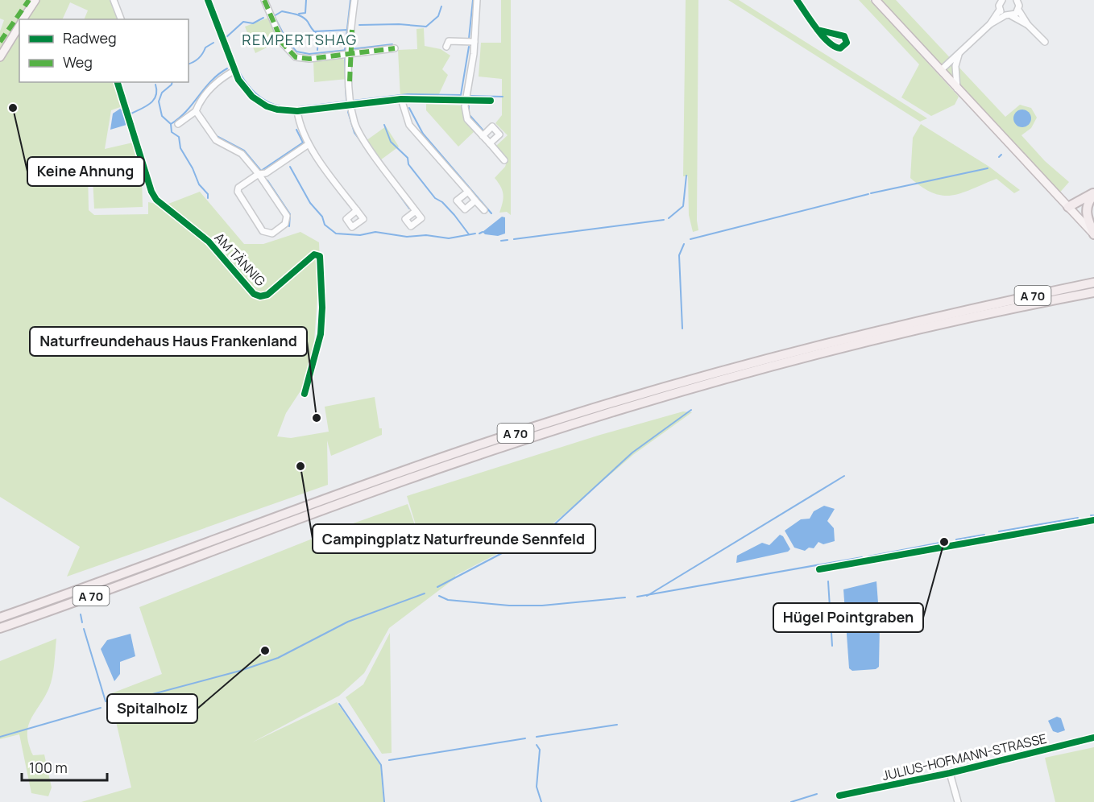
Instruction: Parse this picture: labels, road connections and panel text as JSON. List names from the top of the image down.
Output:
{
  "streets": {
    "highway": ["A 70"],
    "street": ["AM TÄNNIG", "JULIUS-HOFMANN-STRASSE"]
  },
  "districts": ["REMPERTSHAG"],
  "places": [
    "Keine Ahnung",
    "Naturfreundehaus Haus Frankenland",
    "Campingplatz Naturfreunde Sennfeld",
    "Hügel Pointgraben",
    "Spitalholz"
  ],
  "legend": ["Radweg", "Weg"],
  "scale_bar": "100 m"
}
